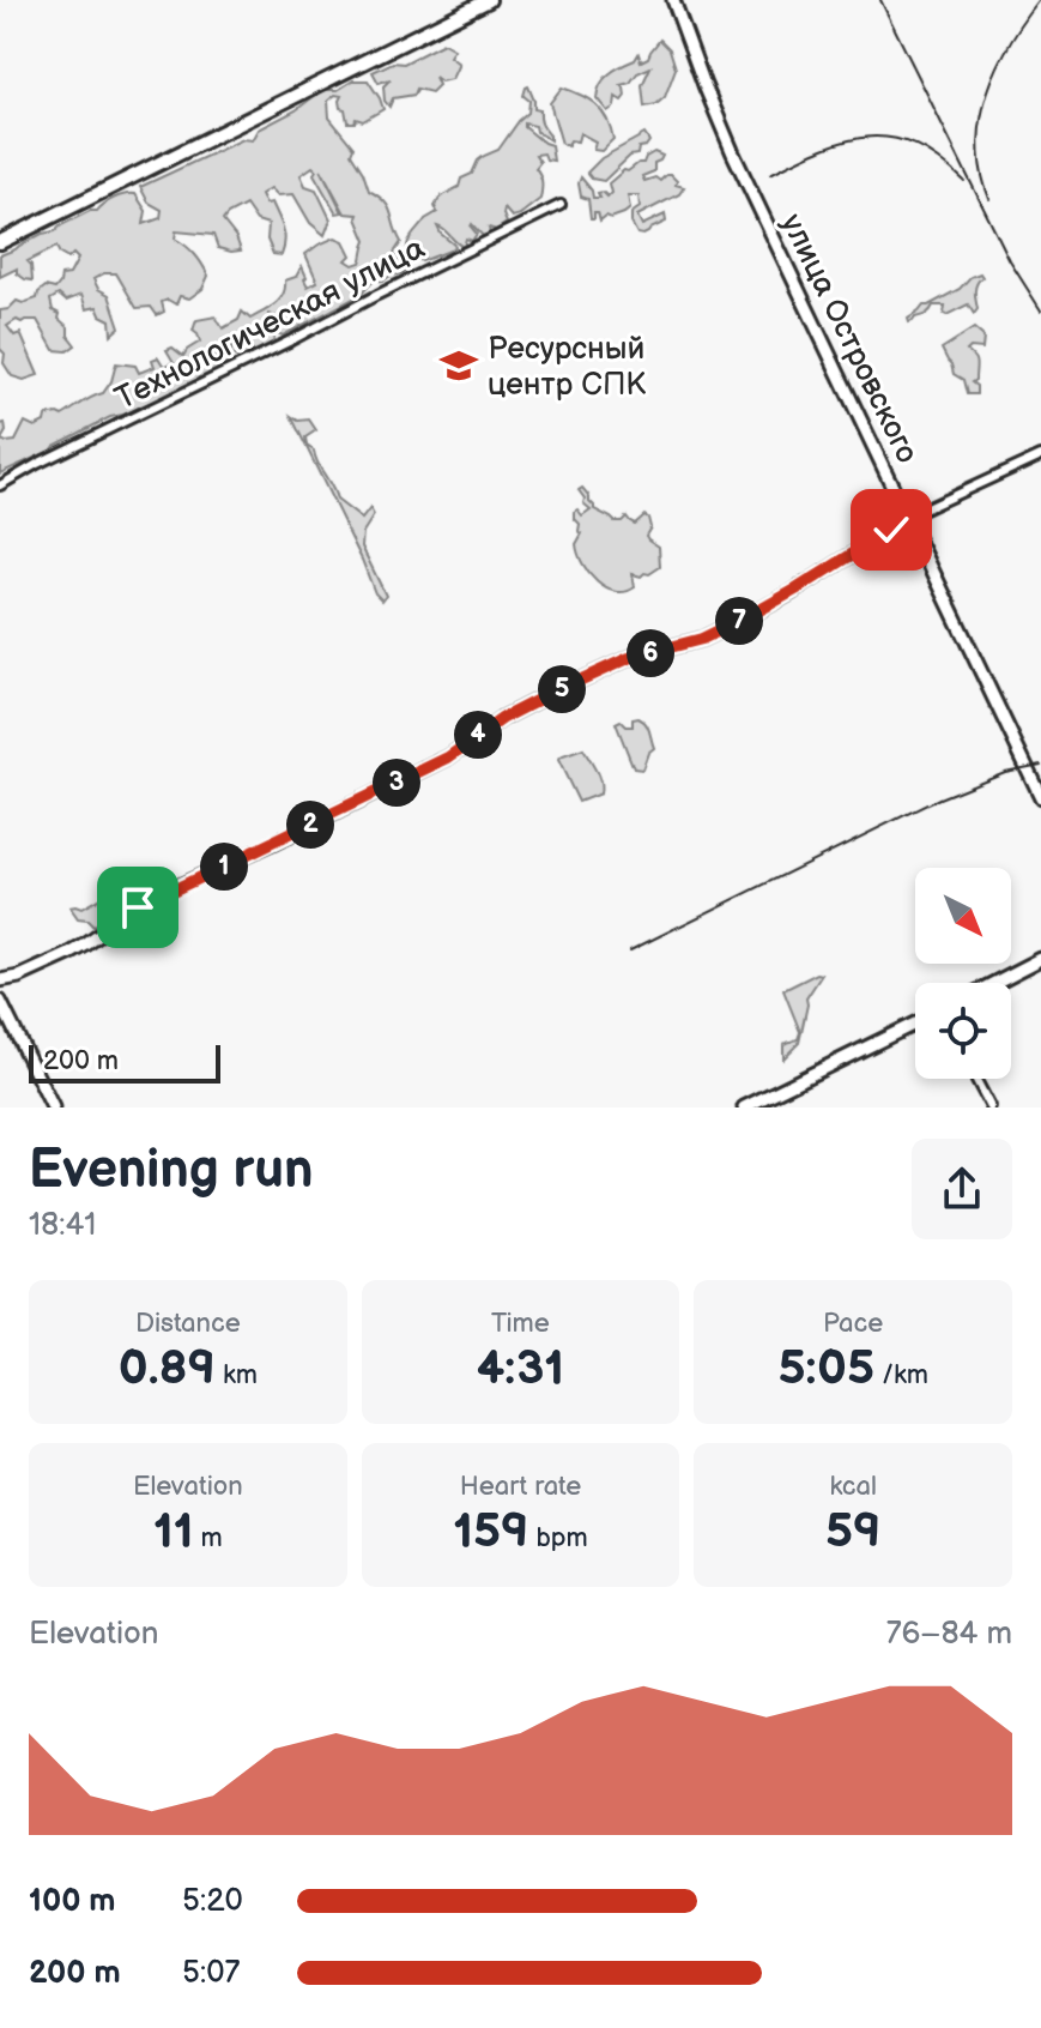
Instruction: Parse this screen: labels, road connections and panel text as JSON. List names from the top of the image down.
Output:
{
  "streets": {
    "main road": ["улица Островского"],
    "street": ["Технологическая улица"]
  },
  "places": {
    "school or university": ["Ресурсный центр СПК"]
  },
  "scale_bar": "200 m",
  "north": "bottom right",
  "page": {
    "pins": [
      "7",
      "6",
      "5",
      "4",
      "3",
      "2",
      "1"
    ],
    "scale": "200 m",
    "heading": ["Evening run", "18:41"],
    "stats": [
      ["Distance", "0.89 km"],
      ["Time", "4:31"],
      ["Pace", "5:05 /km"],
      ["Elevation", "11 m"],
      ["Heart rate", "159 bpm"],
      ["kcal", "59"]
    ],
    "chart": ["Elevation", "76–84 m"],
    "list": [
      {
        "name": "100 m",
        "note": "5:20"
      },
      {
        "name": "200 m",
        "note": "5:07"
      }
    ]
  }
}
